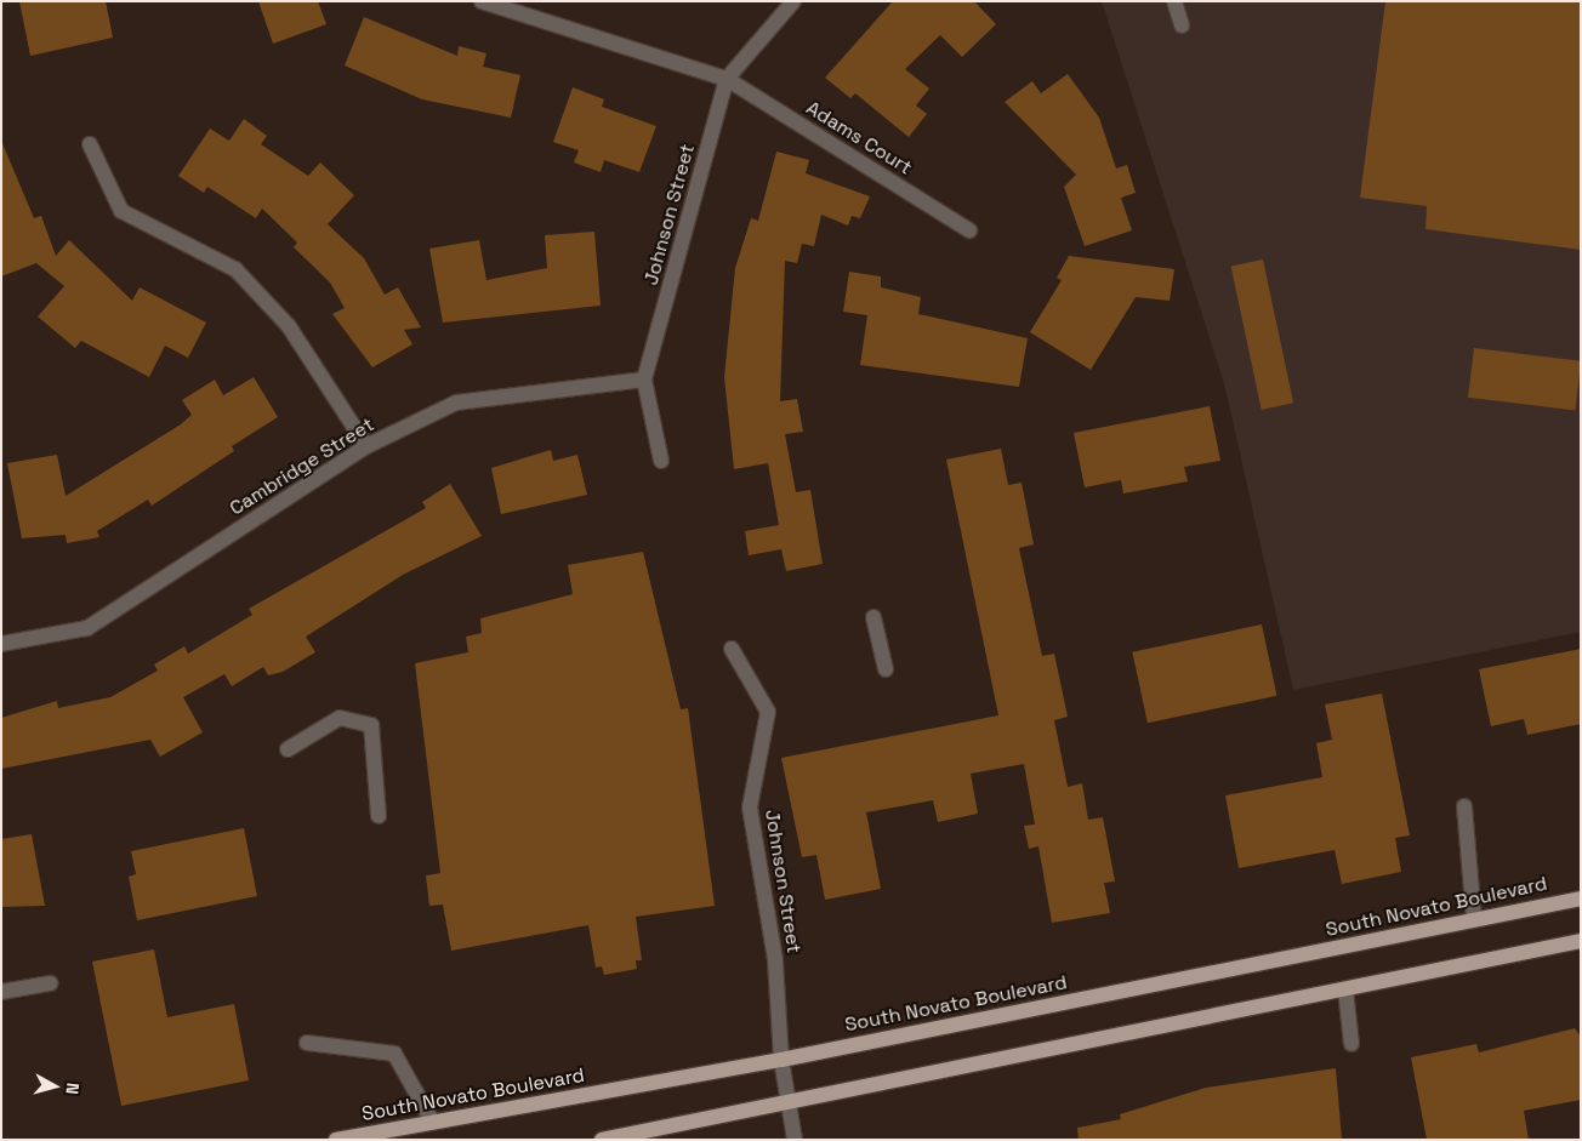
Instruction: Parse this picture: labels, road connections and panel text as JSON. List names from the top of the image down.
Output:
{
  "streets": {
    "main road": ["South Novato Boulevard"],
    "street": ["Adams Court", "Johnson Street", "Cambridge Street"]
  },
  "crossings": [
    ["Adams Court", "Johnson Street"],
    ["Johnson Street", "Cambridge Street"],
    ["Johnson Street", "South Novato Boulevard"]
  ],
  "north": "right"
}
